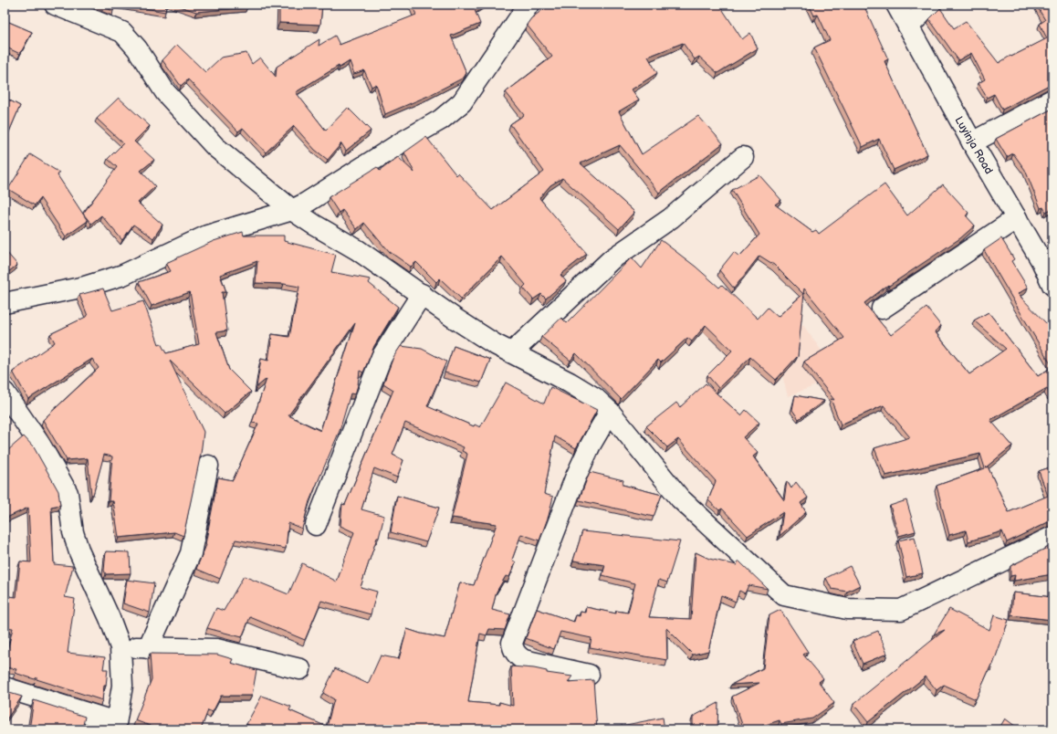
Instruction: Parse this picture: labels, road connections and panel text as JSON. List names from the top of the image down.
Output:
{
  "streets": {
    "street": ["Luyinja Road"]
  }
}
